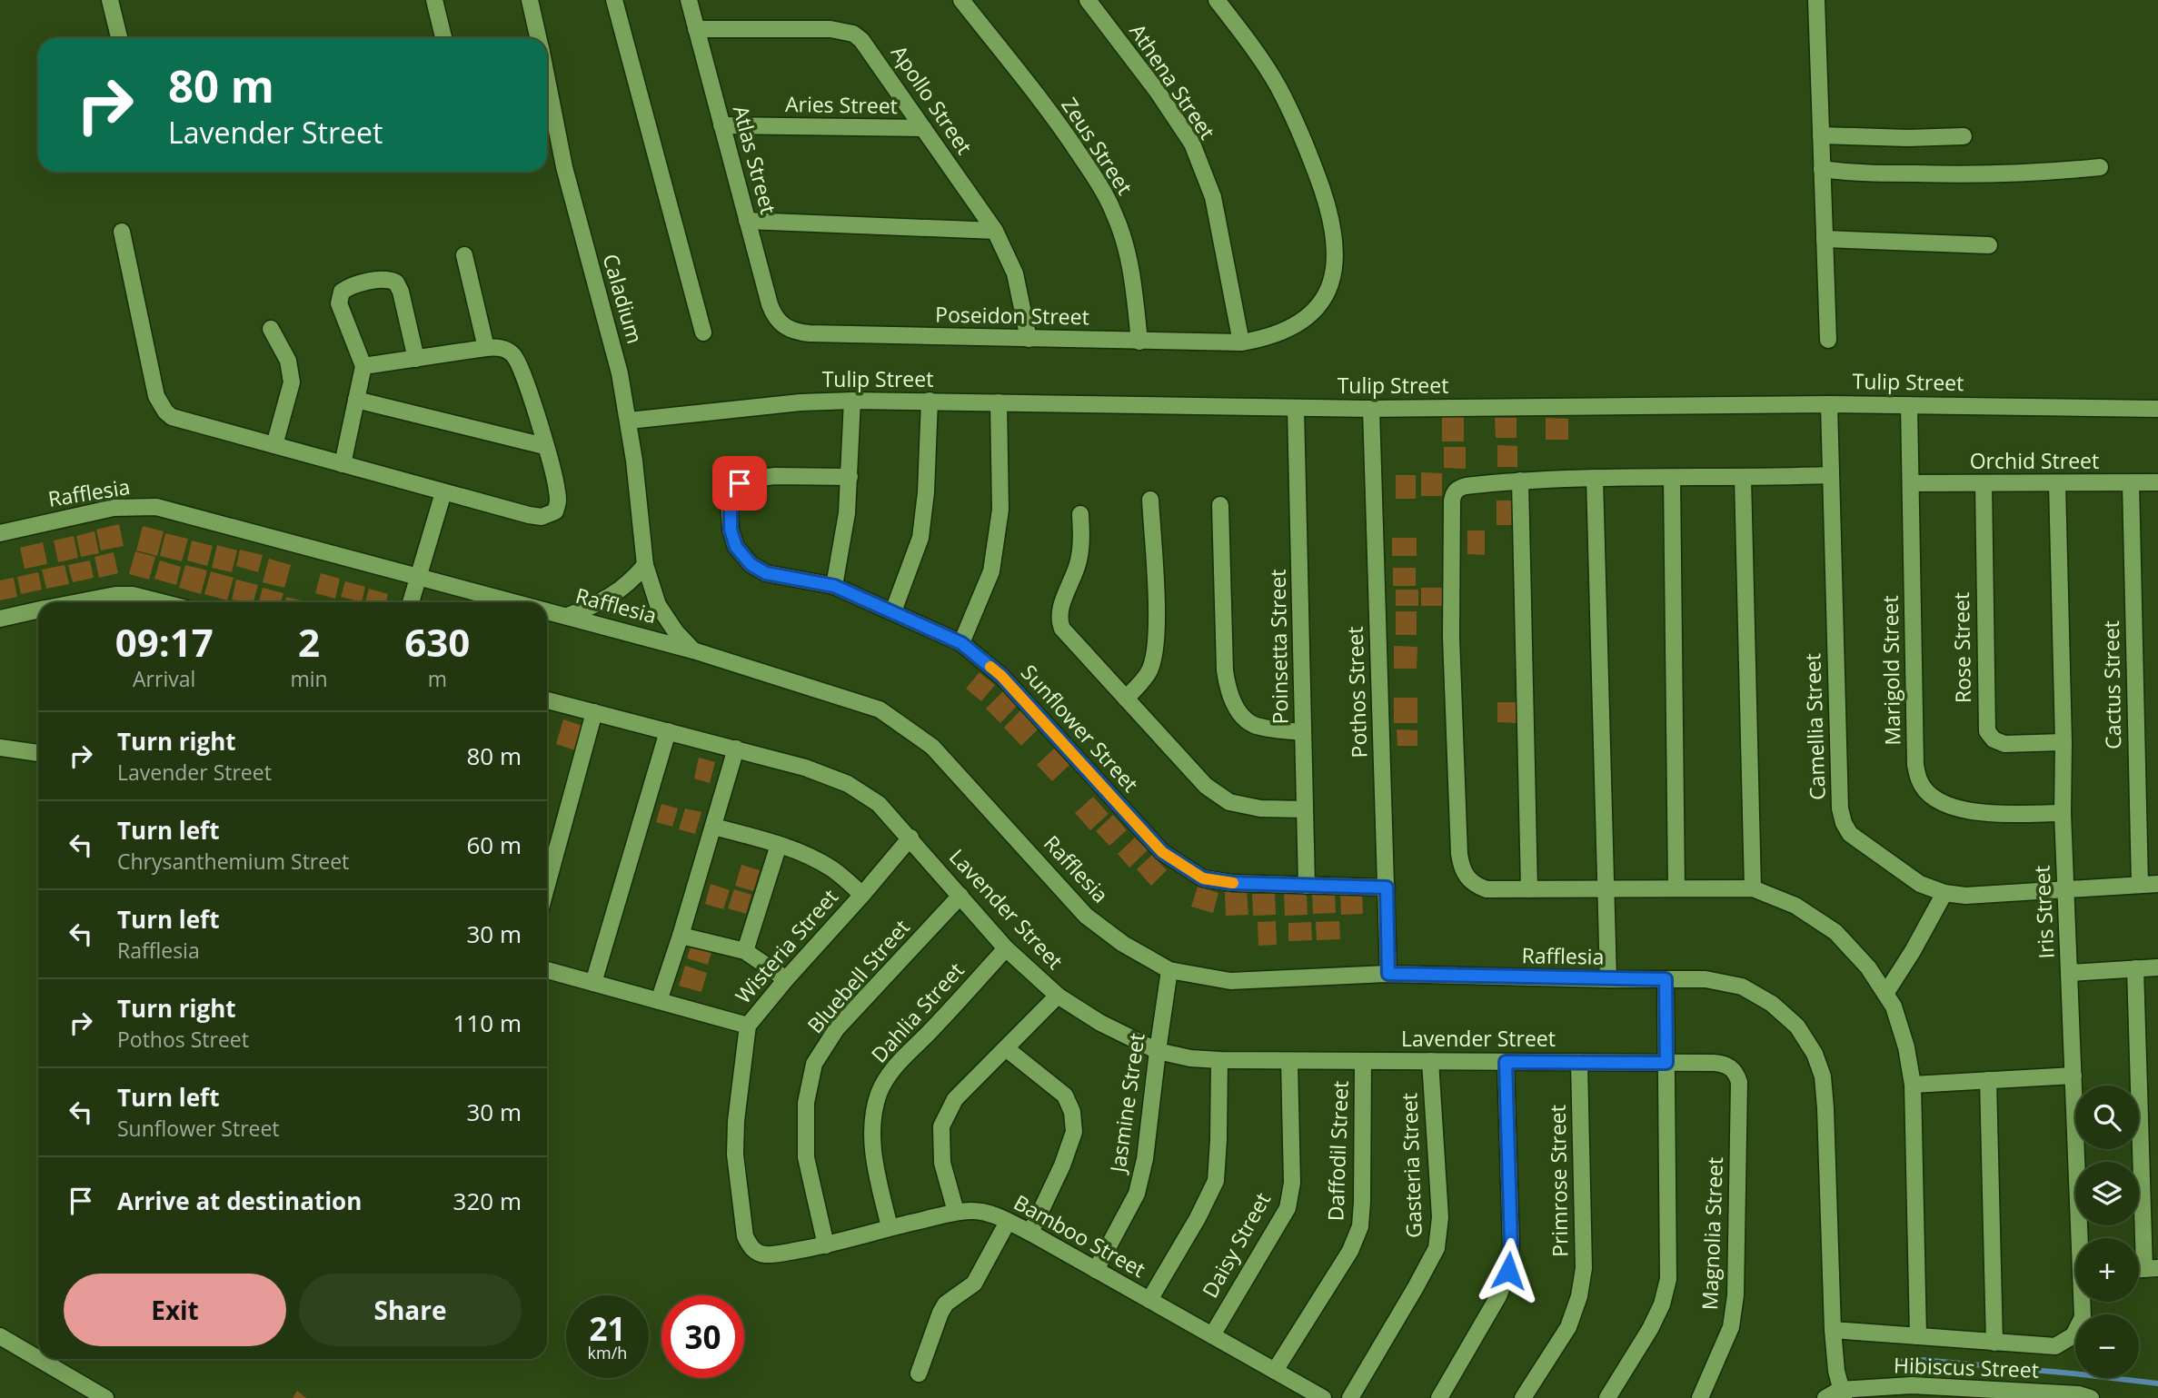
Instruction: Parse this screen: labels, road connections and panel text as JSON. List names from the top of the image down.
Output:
{
  "streets": {
    "street": [
      "Athena Street",
      "Apollo Street",
      "Aries Street",
      "Zeus Street",
      "Atlas Street",
      "Caladium",
      "Poseidon Street",
      "Tulip Street",
      "Orchid Street",
      "Rafflesia",
      "Poinsetta Street",
      "Rose Street",
      "Marigold Street",
      "Cactus Street",
      "Pothos Street",
      "Camellia Street",
      "Sunflower Street",
      "Lavender Street",
      "Iris Street",
      "Wisteria Street",
      "Bluebell Street",
      "Dahlia Street",
      "Jasmine Street",
      "Daffodil Street",
      "Gasteria Street",
      "Primrose Street",
      "Magnolia Street",
      "Bamboo Street",
      "Daisy Street",
      "Hibiscus Street"
    ]
  },
  "crossings": [
    ["Athena Street", "Poseidon Street"],
    ["Apollo Street", "Aries Street"],
    ["Apollo Street", "Atlas Street"],
    ["Apollo Street", "Poseidon Street"],
    ["Aries Street", "Atlas Street"],
    ["Zeus Street", "Poseidon Street"],
    ["Atlas Street", "Poseidon Street"],
    ["Caladium", "Tulip Street"],
    ["Caladium", "Rafflesia"],
    ["Tulip Street", "Poinsetta Street"],
    ["Tulip Street", "Marigold Street"],
    ["Tulip Street", "Pothos Street"],
    ["Tulip Street", "Camellia Street"],
    ["Orchid Street", "Rose Street"],
    ["Orchid Street", "Marigold Street"],
    ["Orchid Street", "Cactus Street"],
    ["Orchid Street", "Iris Street"],
    ["Rafflesia", "Pothos Street"],
    ["Rafflesia", "Jasmine Street"],
    ["Rafflesia", "Hibiscus Street"],
    ["Poinsetta Street", "Sunflower Street"],
    ["Rose Street", "Iris Street"],
    ["Marigold Street", "Iris Street"],
    ["Cactus Street", "Camellia Street"],
    ["Pothos Street", "Sunflower Street"],
    ["Camellia Street", "Iris Street"],
    ["Lavender Street", "Wisteria Street"],
    ["Lavender Street", "Bluebell Street"],
    ["Lavender Street", "Dahlia Street"],
    ["Lavender Street", "Jasmine Street"],
    ["Lavender Street", "Daffodil Street"],
    ["Lavender Street", "Gasteria Street"],
    ["Lavender Street", "Primrose Street"],
    ["Lavender Street", "Magnolia Street"],
    ["Lavender Street", "Daisy Street"],
    ["Wisteria Street", "Bamboo Street"],
    ["Bluebell Street", "Bamboo Street"],
    ["Dahlia Street", "Bamboo Street"],
    ["Jasmine Street", "Bamboo Street"],
    ["Daffodil Street", "Bamboo Street"],
    ["Bamboo Street", "Daisy Street"]
  ],
  "page": {
    "turn": ["80 m", "Lavender Street"],
    "eta": [
      "09:17",
      "Arrival",
      "2",
      "min",
      "630",
      "m"
    ],
    "list": [
      {
        "name": "Turn right",
        "note": "Lavender Street",
        "value": "80 m"
      },
      {
        "name": "Turn left",
        "note": "Chrysanthemium Street",
        "value": "60 m"
      },
      {
        "name": "Turn left",
        "note": "Rafflesia",
        "value": "30 m"
      },
      {
        "name": "Turn right",
        "note": "Pothos Street",
        "value": "110 m"
      },
      {
        "name": "Turn left",
        "note": "Sunflower Street",
        "value": "30 m"
      },
      {
        "name": "Arrive at destination",
        "value": "320 m"
      }
    ],
    "map_buttons": ["+", "−"],
    "buttons": ["Exit", "Share"],
    "speed": "21 km/h",
    "limit": "30"
  }
}
